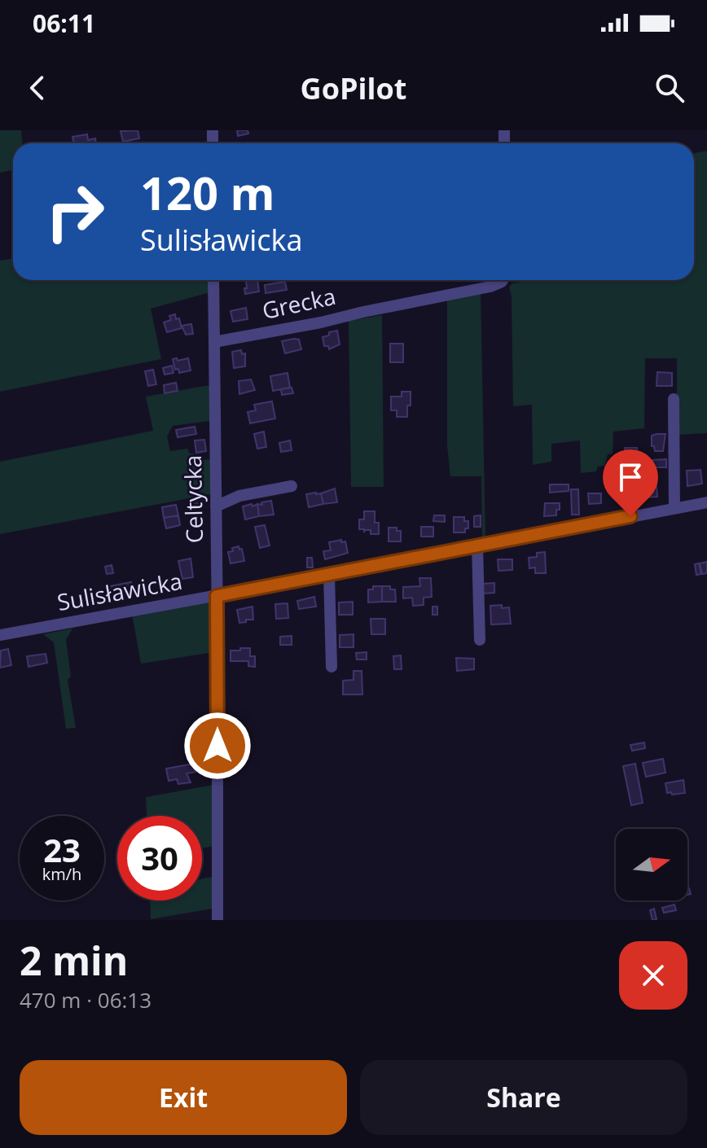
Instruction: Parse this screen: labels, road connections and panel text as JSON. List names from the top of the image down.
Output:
{
  "streets": {
    "street": ["Grecka", "Celtycka", "Sulisławicka"]
  },
  "crossings": [
    ["Grecka", "Celtycka"],
    ["Celtycka", "Sulisławicka"]
  ],
  "north": "right",
  "page": {
    "status": "06:11",
    "header": "GoPilot",
    "turn": ["120 m", "Sulisławicka"],
    "speed": "23 km/h",
    "limit": "30",
    "heading": ["2 min", "470 m · 06:13"],
    "buttons": ["Exit", "Share"]
  }
}
